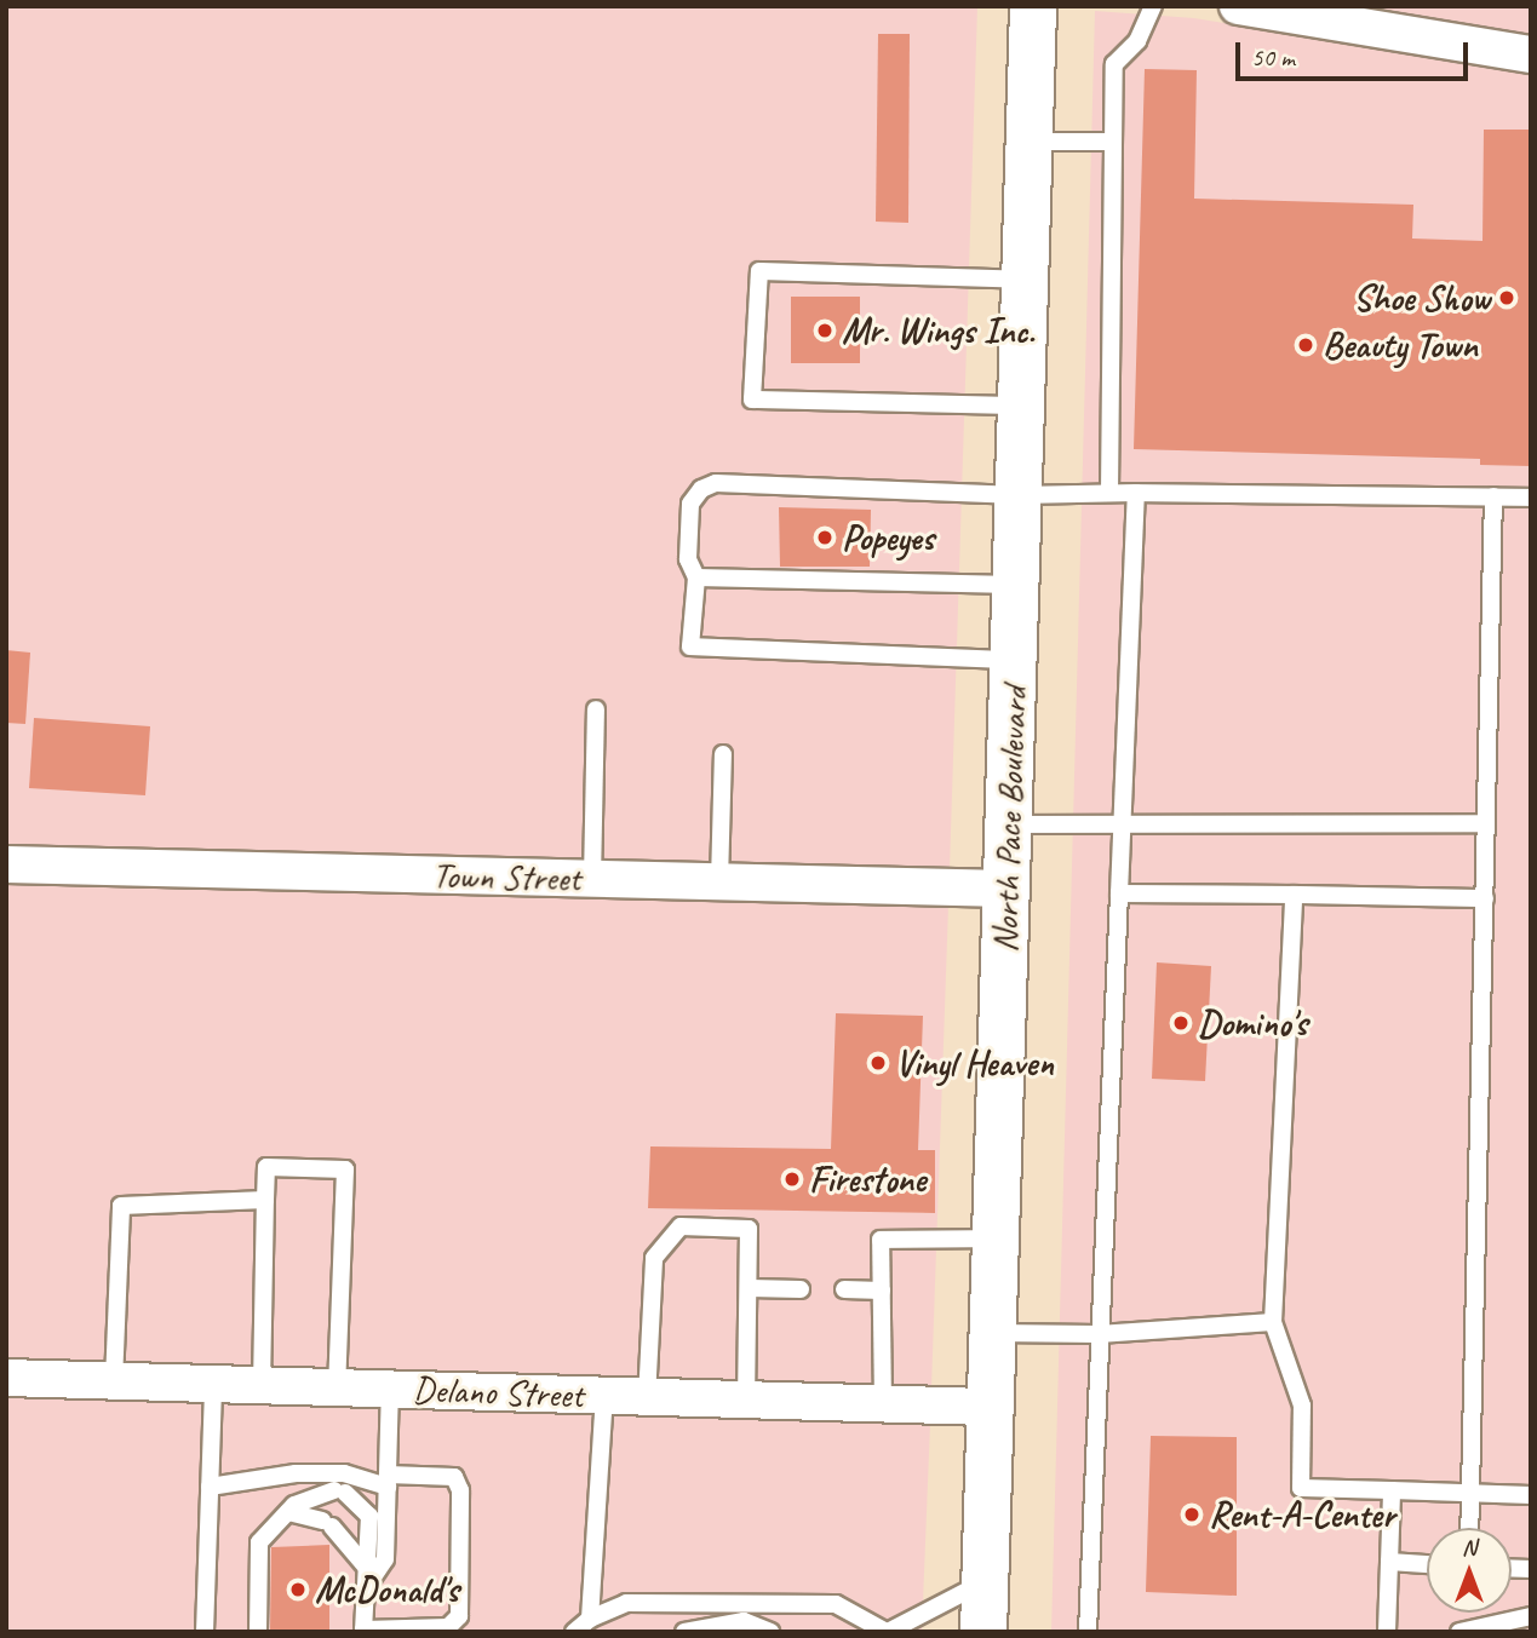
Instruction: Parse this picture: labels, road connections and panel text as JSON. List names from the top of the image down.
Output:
{
  "streets": {
    "main road": ["North Pace Boulevard"],
    "street": ["Town Street", "Delano Street"]
  },
  "crossings": [
    ["North Pace Boulevard", "Town Street"],
    ["North Pace Boulevard", "Delano Street"]
  ],
  "places": [
    "Shoe Show",
    "Mr. Wings Inc.",
    "Beauty Town",
    "Popeyes",
    "Domino's",
    "Vinyl Heaven",
    "Firestone",
    "Rent-A-Center",
    "McDonald's"
  ],
  "scale_bar": "50 m",
  "north": "top"
}
